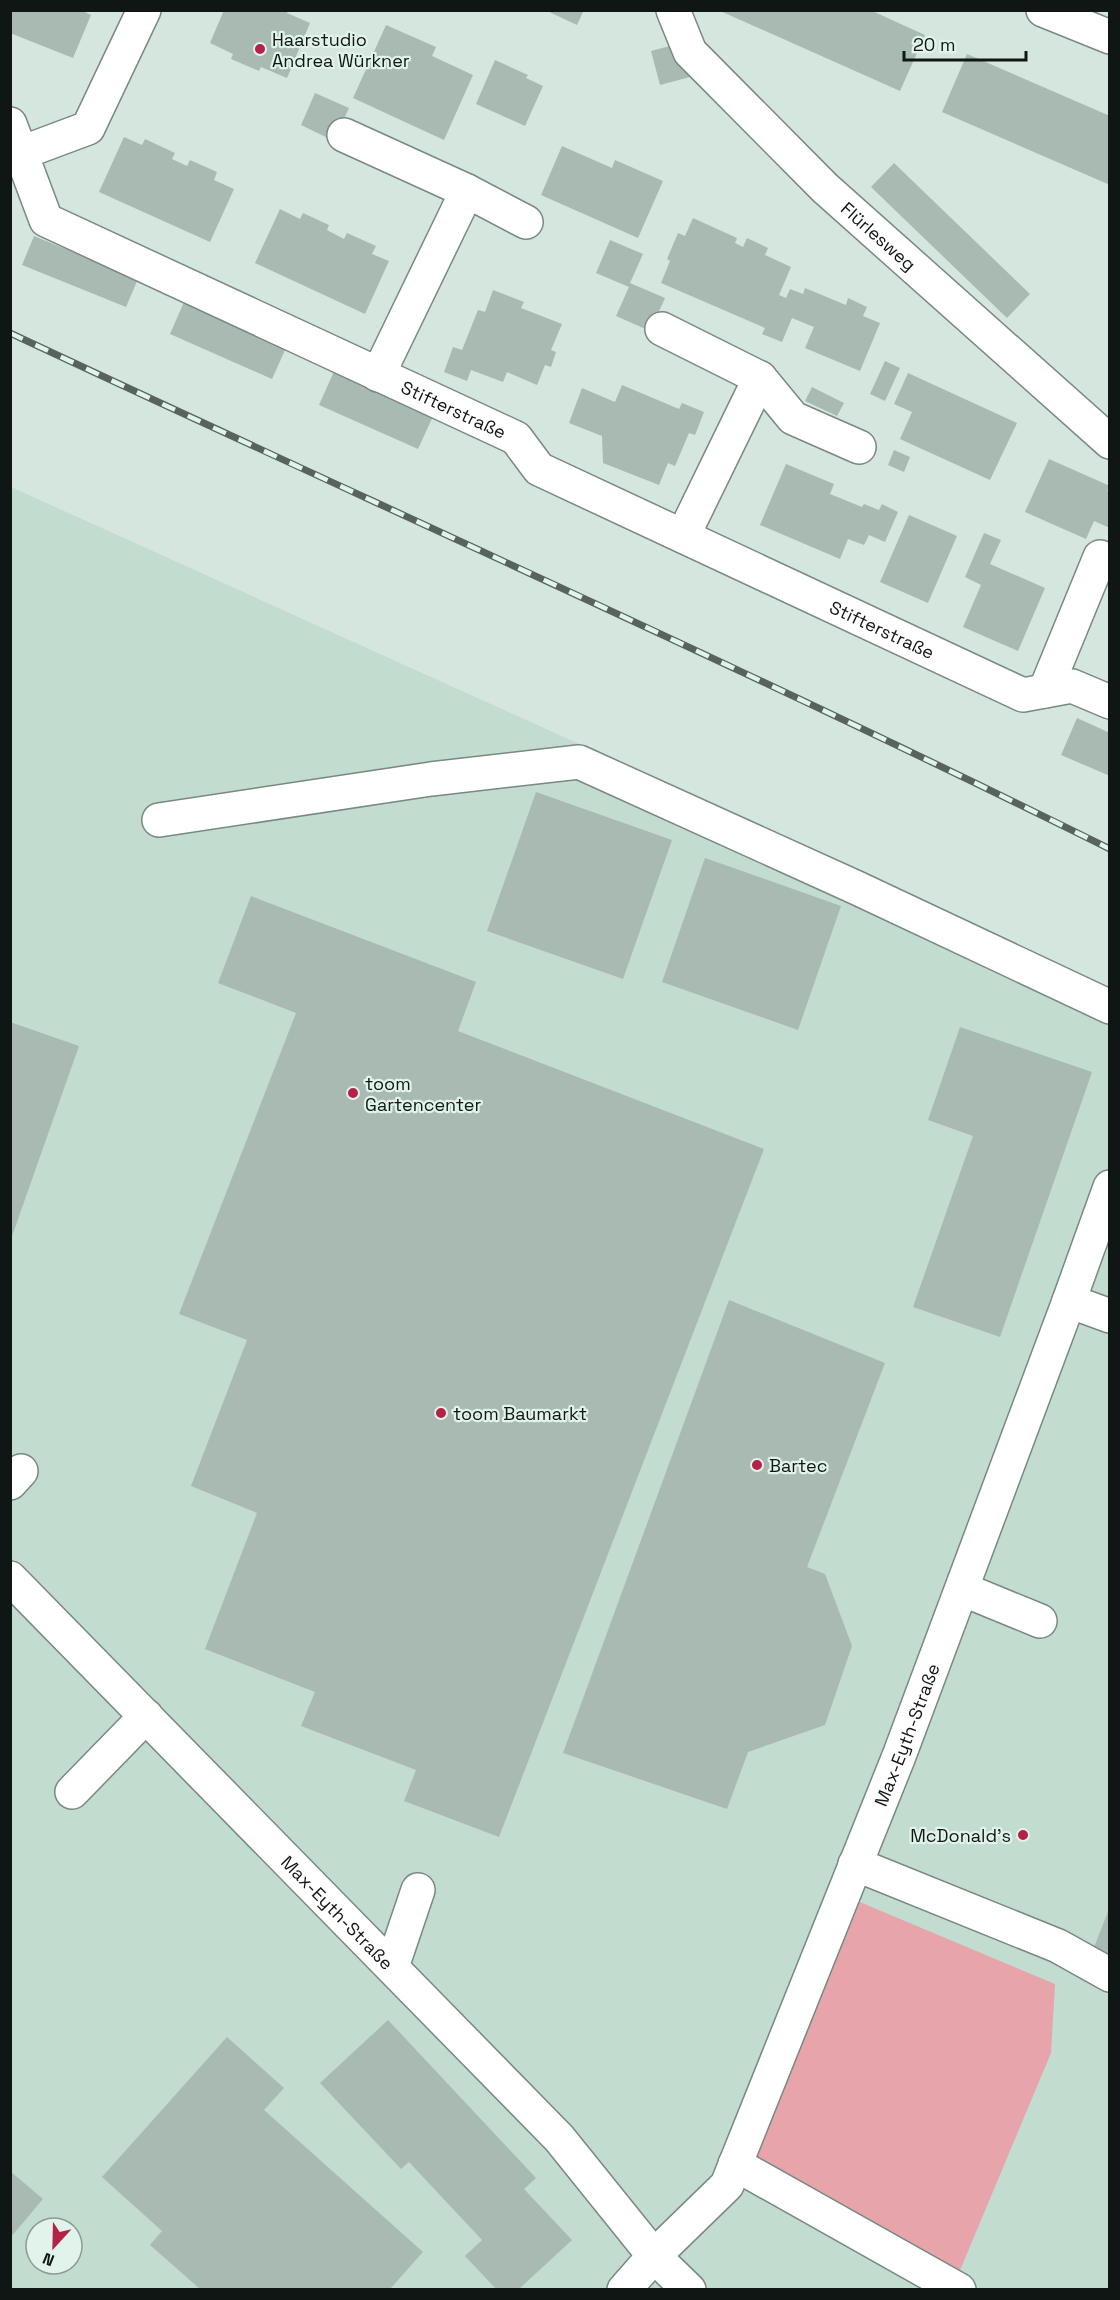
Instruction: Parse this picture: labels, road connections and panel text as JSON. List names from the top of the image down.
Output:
{
  "streets": {
    "street": ["Flürlesweg", "Stifterstraße", "Max-Eyth-Straße"]
  },
  "places": [
    "Haarstudio Andrea Würkner",
    "toom Gartencenter",
    "toom Baumarkt",
    "Bartec",
    "McDonald's"
  ],
  "scale_bar": "20 m",
  "north": "bottom"
}
